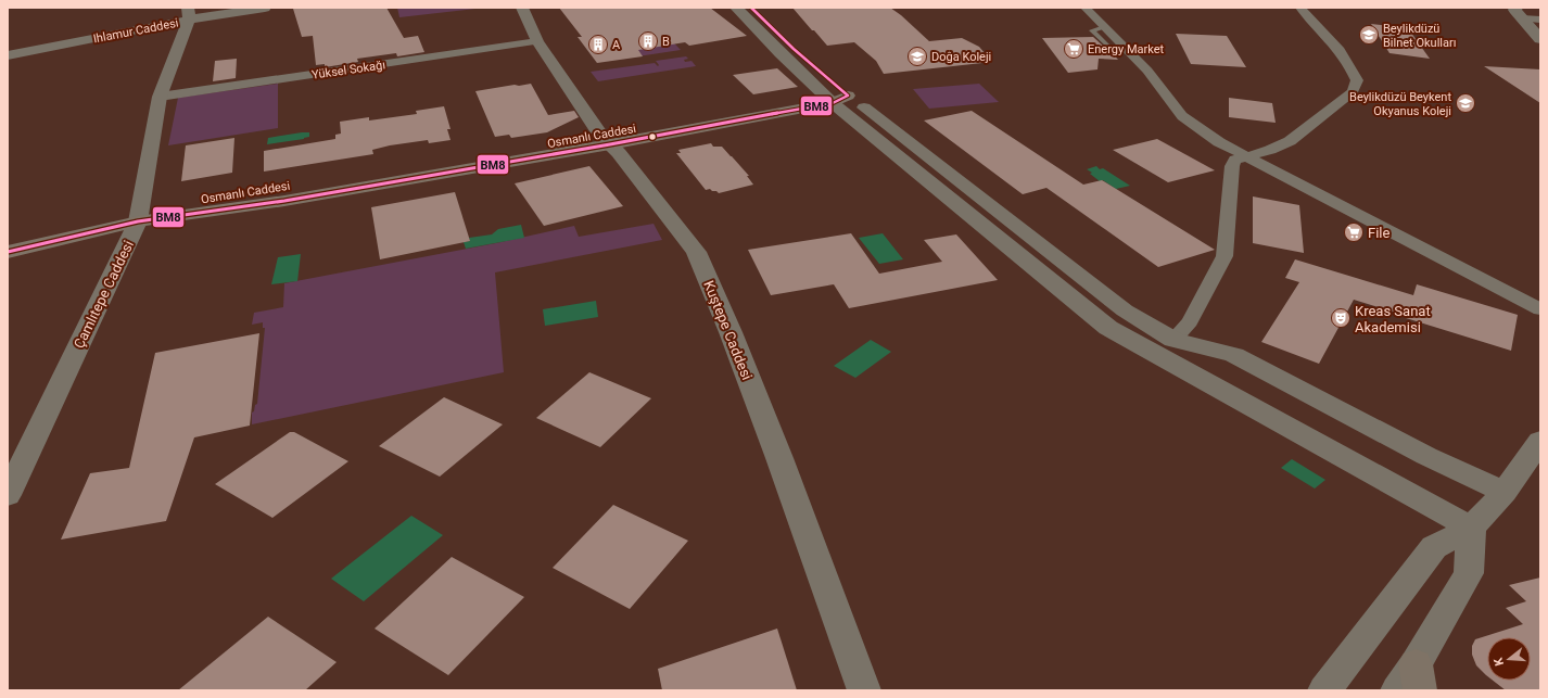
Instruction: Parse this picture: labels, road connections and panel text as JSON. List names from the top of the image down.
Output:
{
  "streets": {
    "main road": ["Osmanlı Caddesi"],
    "street": [
      "Ihlamur Caddesi",
      "Yüksel Sokağı",
      "Çamlıtepe Caddesi",
      "Kuştepe Caddesi"
    ]
  },
  "crossings": [
    ["Ihlamur Caddesi", "Çamlıtepe Caddesi"],
    ["Yüksel Sokağı", "Çamlıtepe Caddesi"],
    ["Yüksel Sokağı", "Kuştepe Caddesi"],
    ["Osmanlı Caddesi", "Çamlıtepe Caddesi"],
    ["Osmanlı Caddesi", "Kuştepe Caddesi"]
  ],
  "places": {
    "school or university": ["Beylikdüzü Bilnet Okulları", "Doğa Koleji", "Beylikdüzü Beykent Okyanus Koleji"],
    "building": ["B", "A"],
    "supermarket": ["Energy Market", "File"],
    "theatre": ["Kreas Sanat Akademisi"]
  },
  "lines": ["transit line BM8"],
  "north": "left"
}
